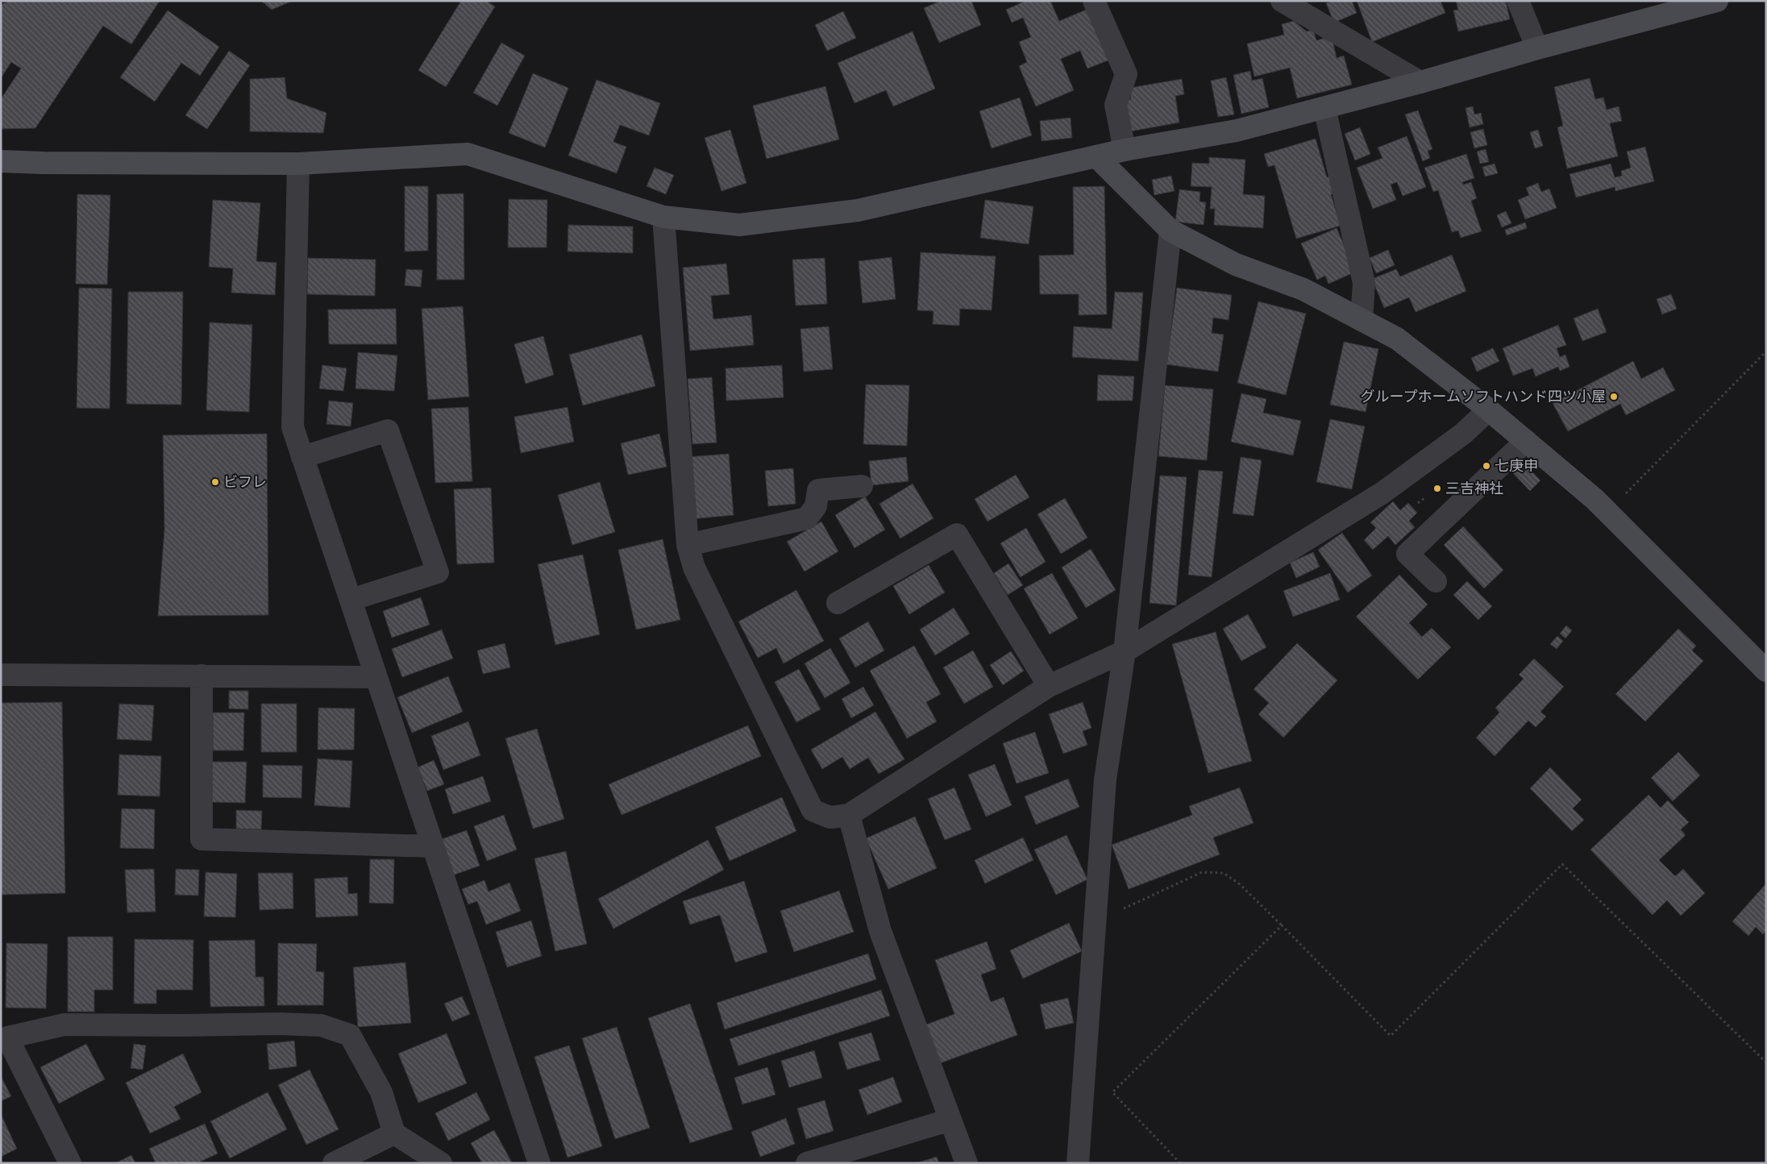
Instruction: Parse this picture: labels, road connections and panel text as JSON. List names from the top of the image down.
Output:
{
  "places": [
    "グループホームソフトハンド四ツ小屋",
    "七庚申",
    "ビフレ",
    "三吉神社"
  ]
}
